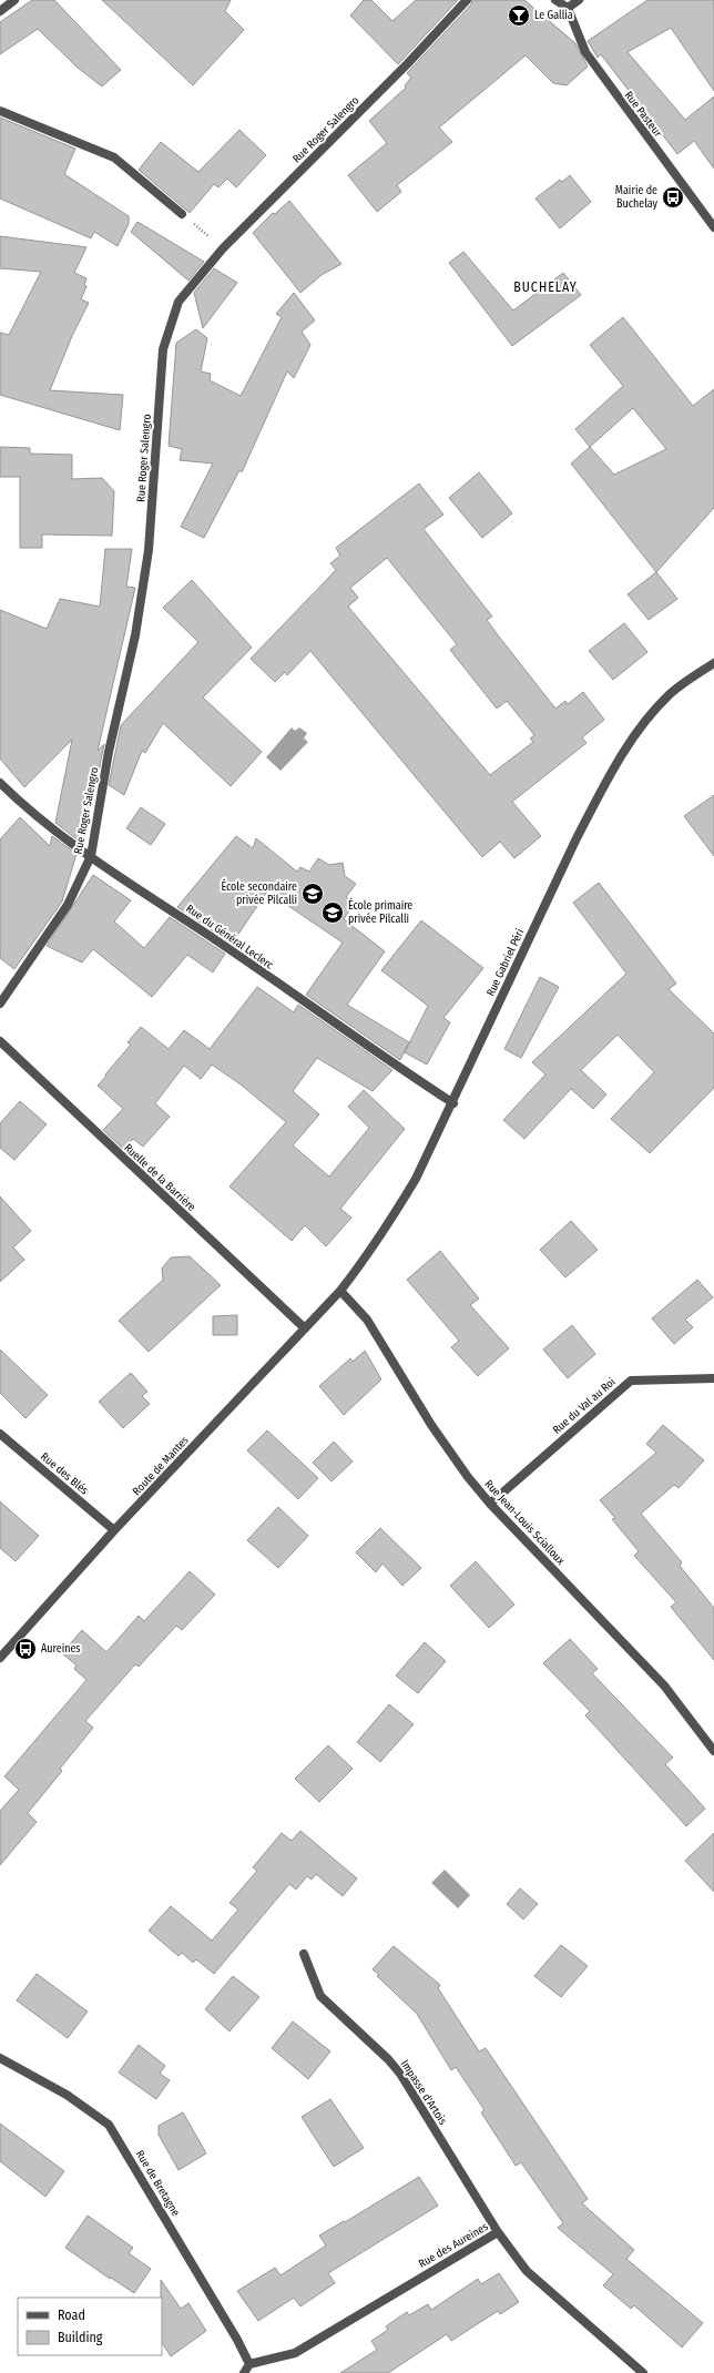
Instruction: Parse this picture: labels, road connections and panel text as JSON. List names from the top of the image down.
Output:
{
  "streets": {
    "street": [
      "Rue Pasteur",
      "Rue Roger Salengro",
      "Rue du Général Leclerc",
      "Rue Gabriel Péri",
      "Ruelle de la Barrière",
      "Rue du Val au Roi",
      "Route de Mantes",
      "Rue des Blés",
      "Rue Jean-Louis Scialloux",
      "Impasse d'Artois",
      "Rue de Bretagne",
      "Rue des Aureines"
    ]
  },
  "crossings": [
    ["Rue Roger Salengro", "Rue du Général Leclerc"],
    ["Rue du Général Leclerc", "Rue Gabriel Péri"],
    ["Rue Gabriel Péri", "Route de Mantes"],
    ["Rue Gabriel Péri", "Rue Jean-Louis Scialloux"],
    ["Ruelle de la Barrière", "Route de Mantes"],
    ["Rue du Val au Roi", "Rue Jean-Louis Scialloux"],
    ["Route de Mantes", "Rue des Blés"],
    ["Route de Mantes", "Rue Jean-Louis Scialloux"],
    ["Impasse d'Artois", "Rue des Aureines"],
    ["Rue de Bretagne", "Rue des Aureines"]
  ],
  "districts": ["BUCHELAY"],
  "places": {
    "bar": ["Le Gallia"],
    "bus stop": ["Mairie de Buchelay", "Aureines"],
    "school or university": ["École secondaire privée Pilcalli", "École primaire privée Pilcalli"]
  },
  "legend": ["Road", "Building"]
}
